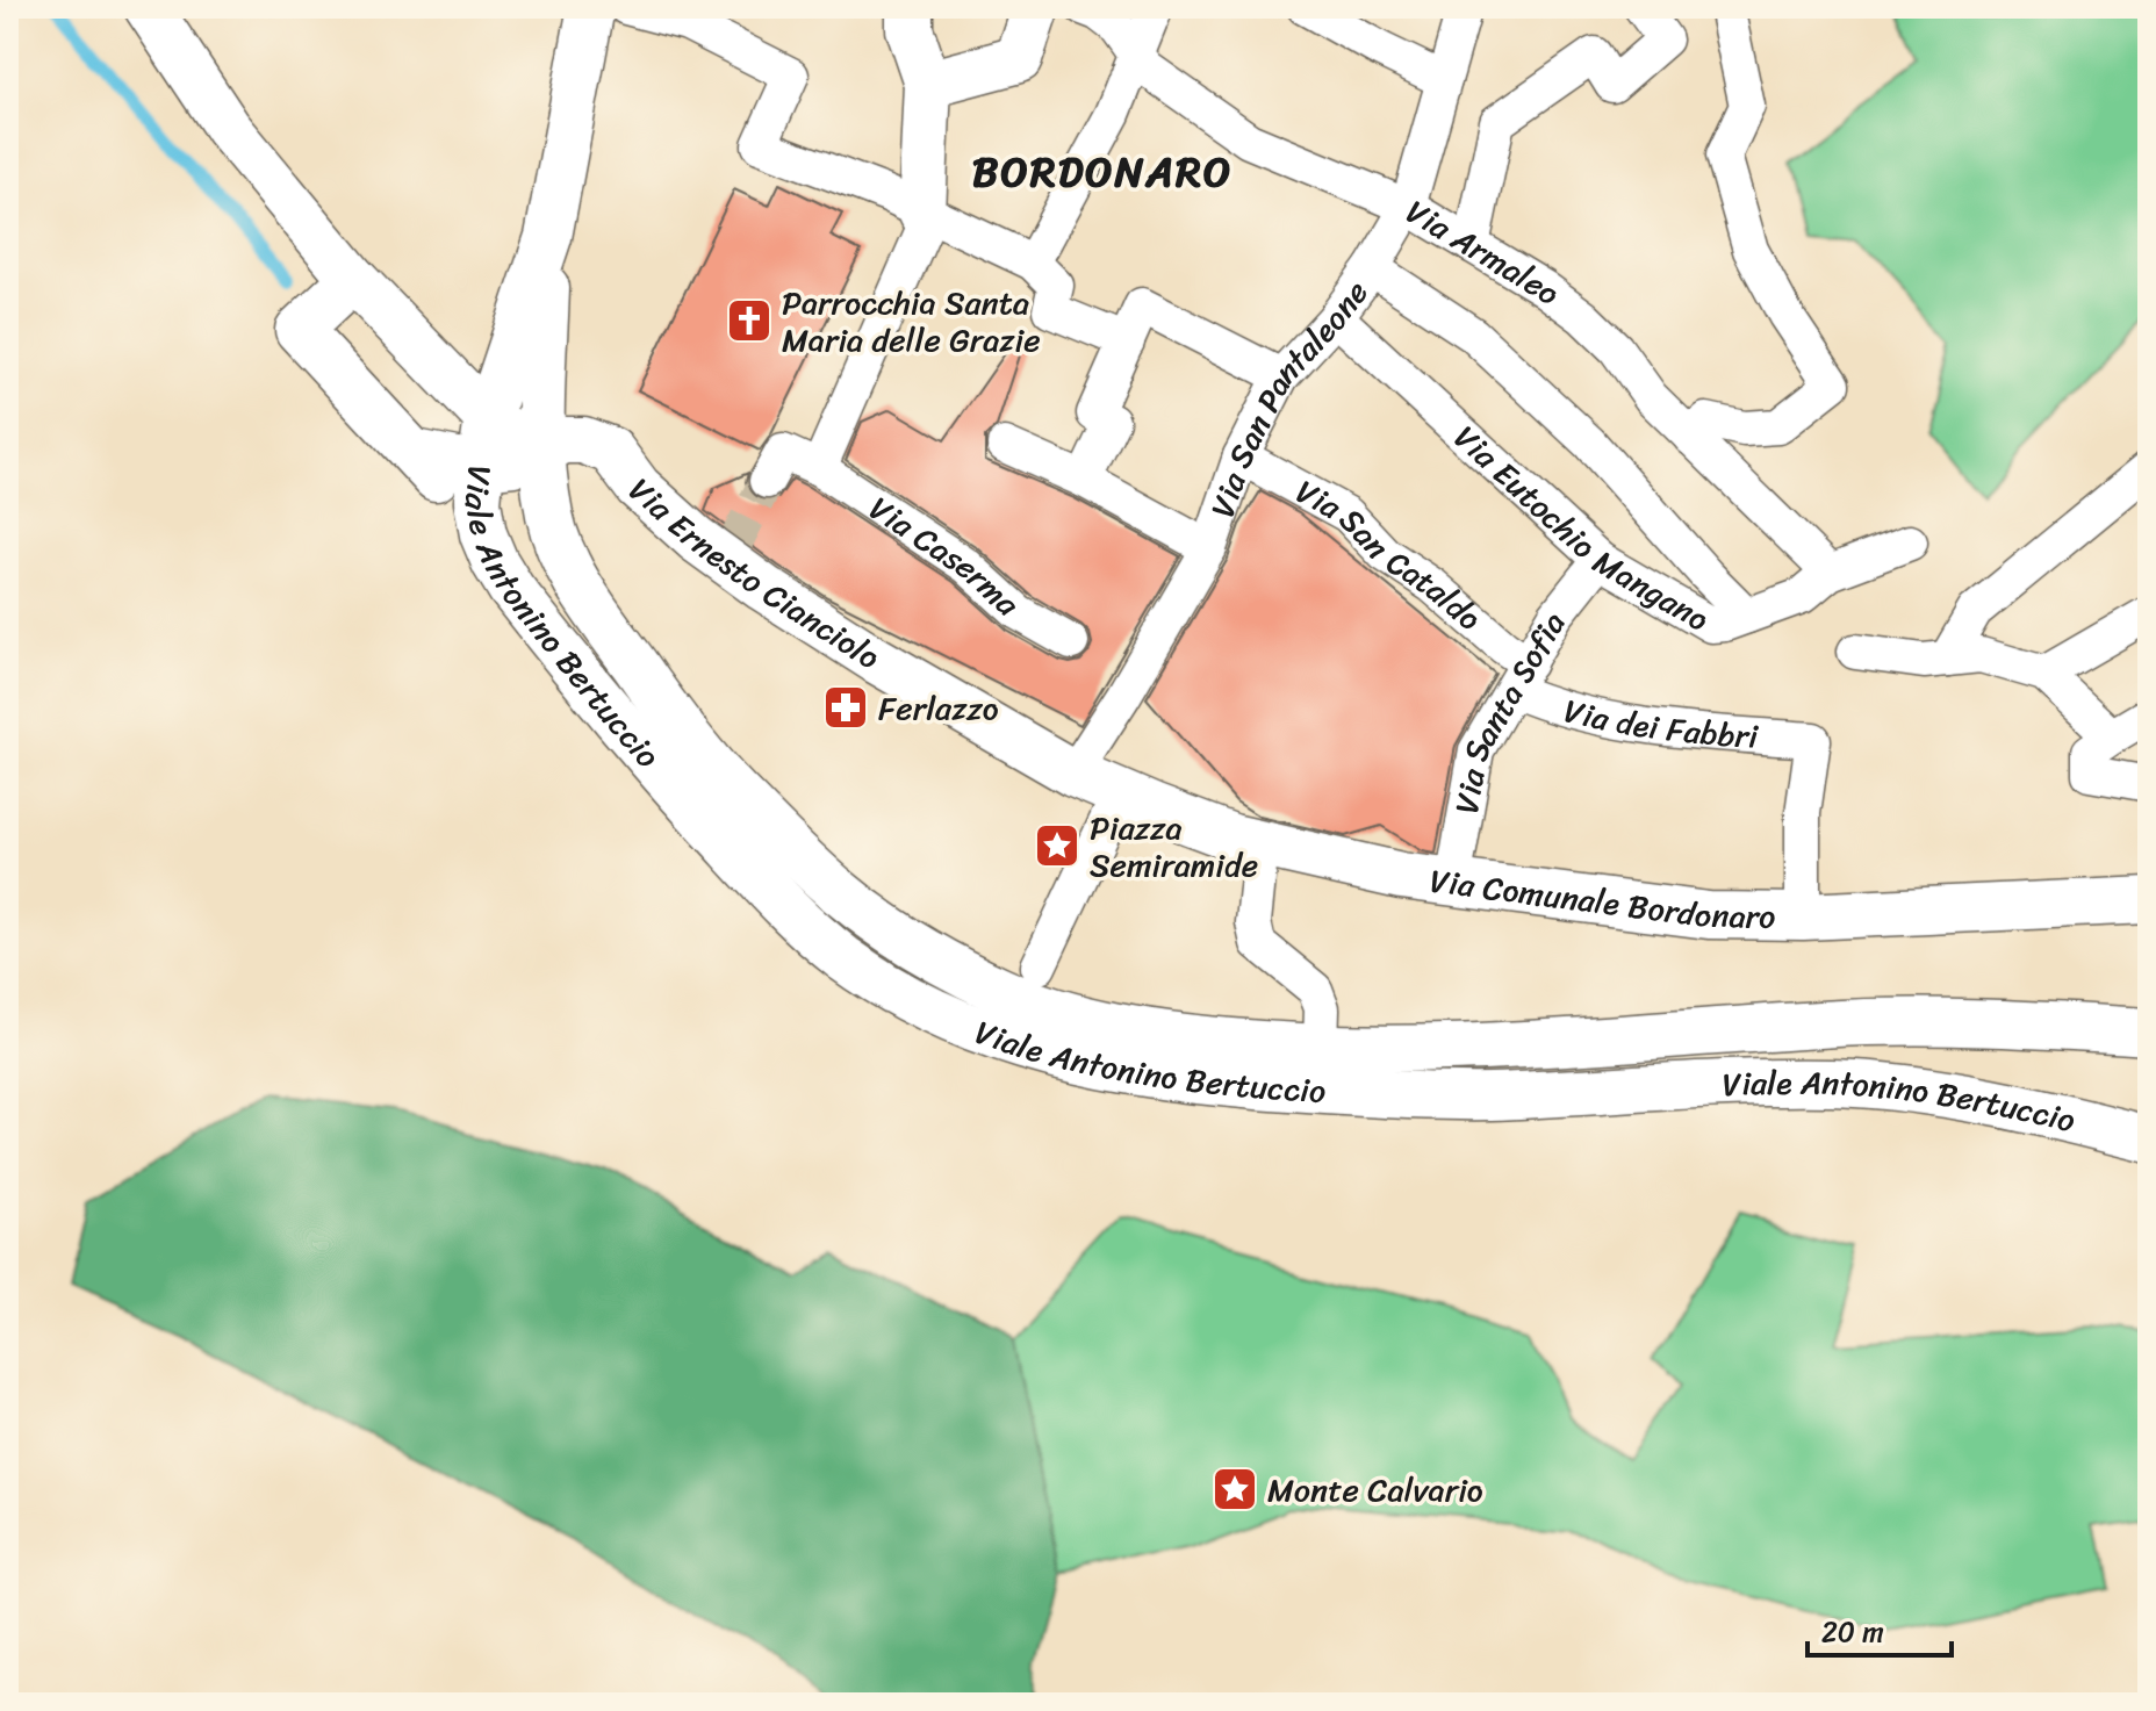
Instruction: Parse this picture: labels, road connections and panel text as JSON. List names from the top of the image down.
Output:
{
  "streets": {
    "street": [
      "Via Armaleo",
      "Via San Pantaleone",
      "Via Eutochio Mangano",
      "Via Caserma",
      "Via San Cataldo",
      "Via Ernesto Cianciolo",
      "Viale Antonino Bertuccio",
      "Via Santa Sofia",
      "Via dei Fabbri",
      "Via Comunale Bordonaro"
    ]
  },
  "crossings": [
    ["Via Armaleo", "Via San Pantaleone"],
    ["Via Armaleo", "Via Eutochio Mangano"],
    ["Via San Pantaleone", "Via Eutochio Mangano"],
    ["Via San Pantaleone", "Via San Cataldo"],
    ["Via San Pantaleone", "Via Ernesto Cianciolo"],
    ["Via San Pantaleone", "Via Comunale Bordonaro"],
    ["Via Eutochio Mangano", "Via Santa Sofia"],
    ["Via San Cataldo", "Via Santa Sofia"],
    ["Via San Cataldo", "Via dei Fabbri"],
    ["Via Ernesto Cianciolo", "Viale Antonino Bertuccio"],
    ["Via Ernesto Cianciolo", "Via Comunale Bordonaro"],
    ["Via Santa Sofia", "Via dei Fabbri"],
    ["Via Santa Sofia", "Via Comunale Bordonaro"],
    ["Via dei Fabbri", "Via Comunale Bordonaro"]
  ],
  "districts": ["BORDONARO"],
  "places": {
    "church": ["Parrocchia Santa Maria delle Grazie"],
    "pharmacy": ["Ferlazzo"],
    "place": ["Piazza Semiramide", "Monte Calvario"]
  },
  "scale_bar": "20 m"
}
